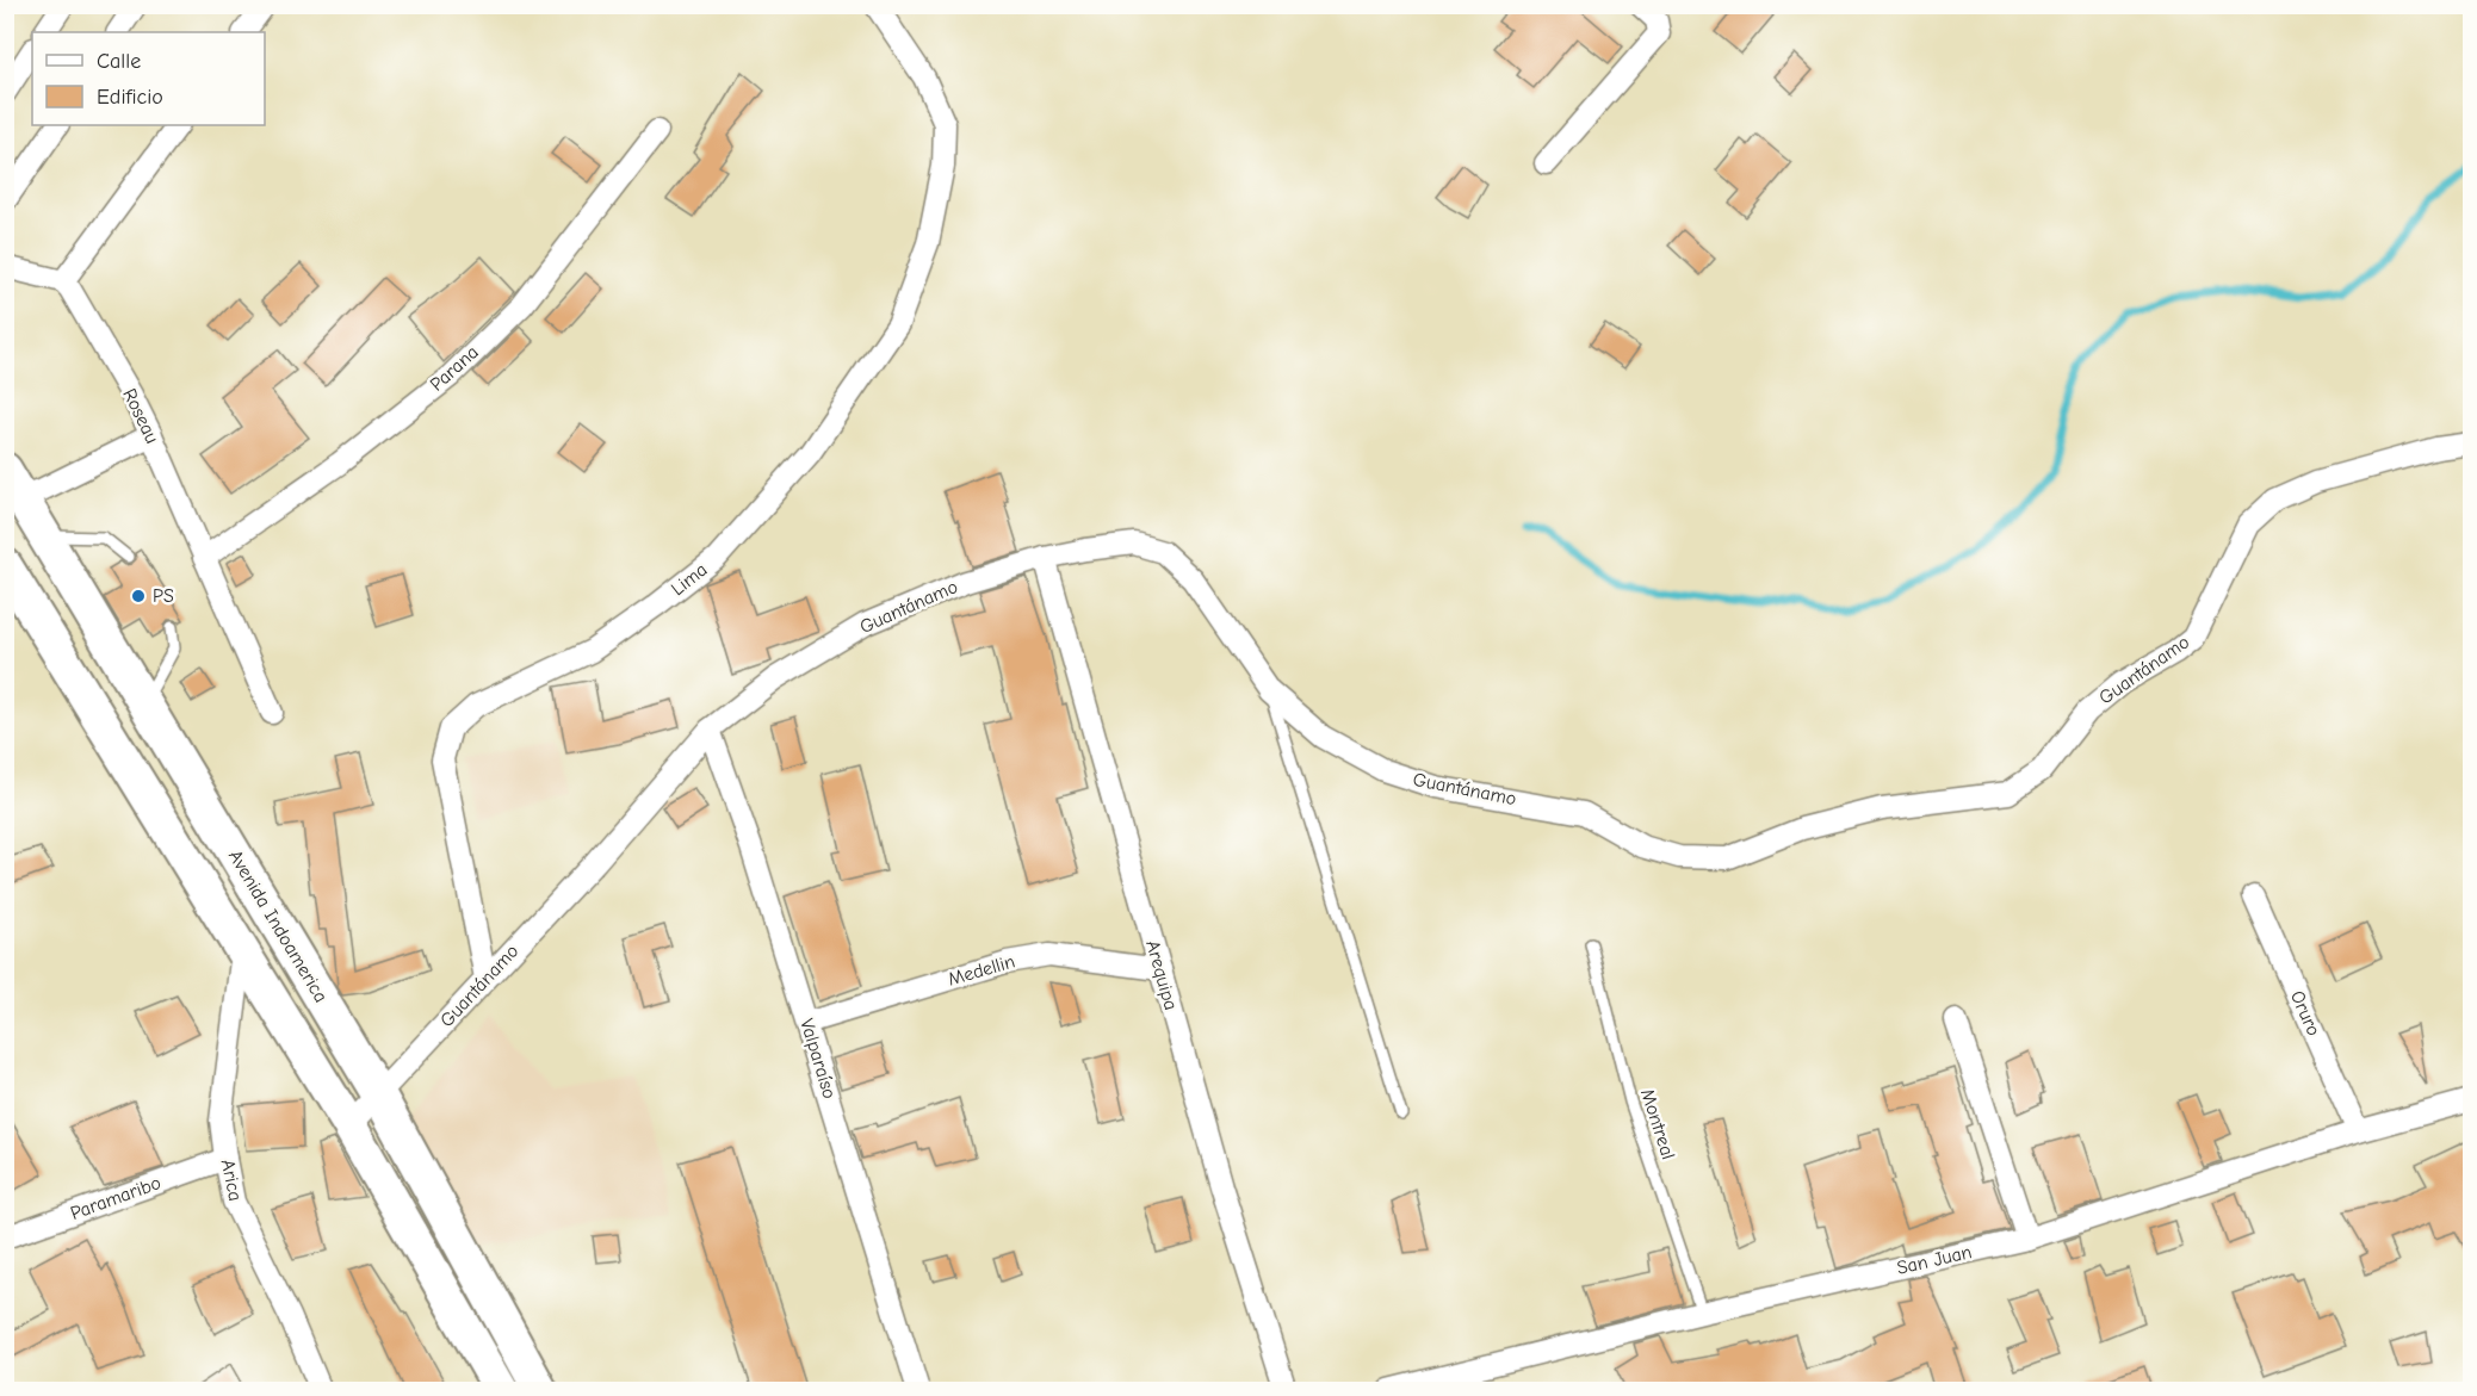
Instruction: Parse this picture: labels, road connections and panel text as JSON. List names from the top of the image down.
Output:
{
  "streets": {
    "main road": ["Avenida Indoamerica"],
    "street": [
      "Parana",
      "Roseau",
      "Lima",
      "Guantánamo",
      "Medellin",
      "Arequipa",
      "Oruro",
      "Valparaíso",
      "Arica",
      "Paramaribo",
      "San Juan"
    ],
    "lane": ["Montreal"]
  },
  "crossings": [
    ["Parana", "Roseau"],
    ["Lima", "Guantánamo"],
    ["Guantánamo", "Avenida Indoamerica"],
    ["Guantánamo", "Arequipa"],
    ["Guantánamo", "Valparaíso"],
    ["Medellin", "Arequipa"],
    ["Medellin", "Valparaíso"],
    ["Oruro", "San Juan"],
    ["Montreal", "San Juan"],
    ["Arica", "Paramaribo"]
  ],
  "places": ["PS"],
  "legend": ["Calle", "Edificio"]
}
